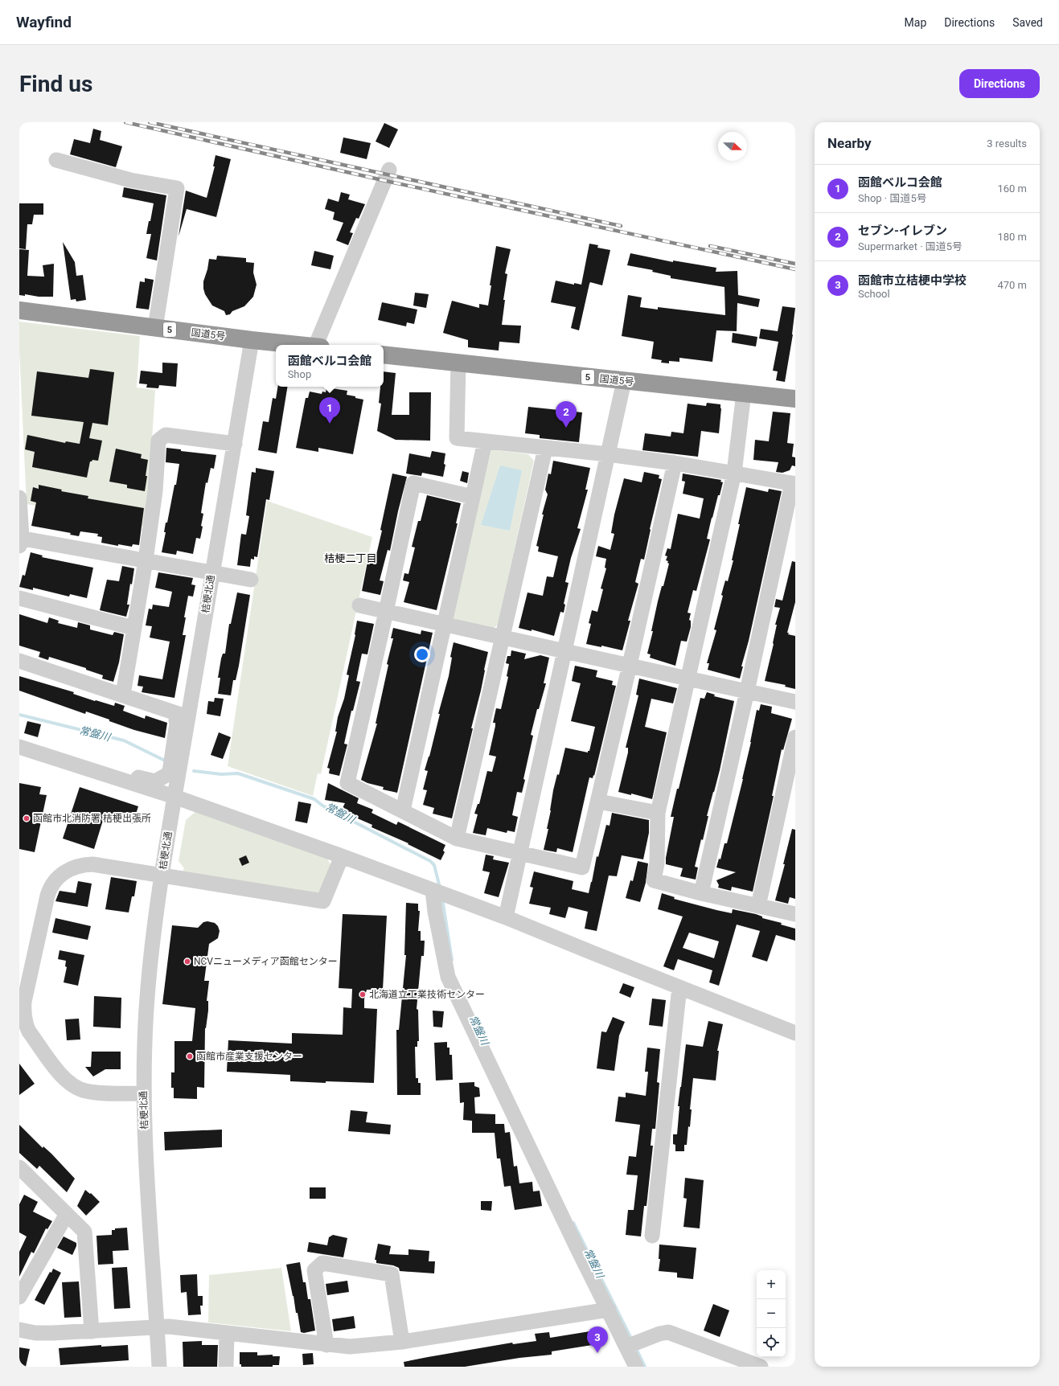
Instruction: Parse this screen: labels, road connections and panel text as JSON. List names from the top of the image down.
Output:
{
  "streets": {
    "highway": ["5", "国道5号"],
    "street": ["桔梗北通"]
  },
  "crossings": [
    ["国道5号", "桔梗北通"]
  ],
  "districts": ["桔梗二丁目"],
  "water": ["常盤川"],
  "places": [
    "函館市北消防署 桔梗出張所",
    "NCVニューメディア函館センター",
    "北海道立工業技術センター",
    "函館市産業支援センター"
  ],
  "north": "right",
  "page": {
    "header": "Wayfind",
    "nav": ["Map", "Directions", "Saved"],
    "buttons": "Directions",
    "title": "Find us",
    "heading": ["Nearby", "3 results"],
    "list": [
      {
        "mark": "1",
        "name": "函館ベルコ会館",
        "note": "Shop · 国道5号",
        "value": "160 m"
      },
      {
        "mark": "2",
        "name": "セブン-イレブン",
        "note": "Supermarket · 国道5号",
        "value": "180 m"
      },
      {
        "mark": "3",
        "name": "函館市立桔梗中学校",
        "note": "School",
        "value": "470 m"
      }
    ],
    "popup": ["函館ベルコ会館", "Shop"],
    "pins": ["1", "2", "3"],
    "map_buttons": ["+", "−"]
  }
}
